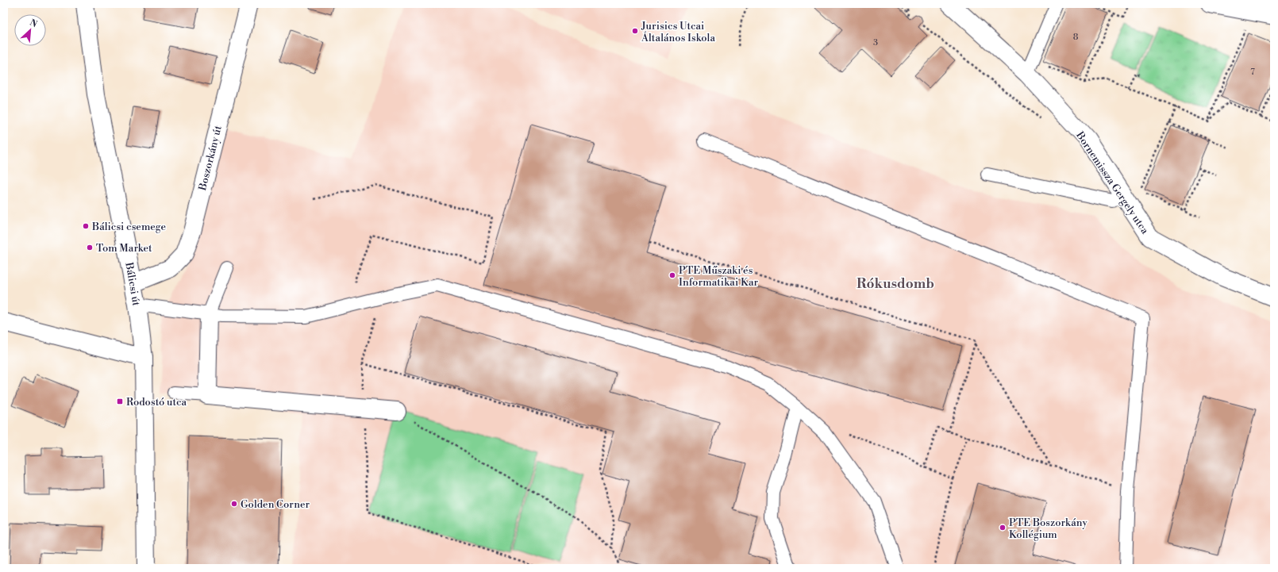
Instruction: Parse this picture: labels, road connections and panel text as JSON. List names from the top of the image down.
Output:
{
  "streets": {
    "street": ["Boszorkány út", "Bornemissza Gergely utca", "Bálicsi út"]
  },
  "crossings": [
    ["Boszorkány út", "Bálicsi út"]
  ],
  "districts": ["Rókusdomb"],
  "places": {
    "other": [
      "Jurisics Utcai Általános Iskola",
      "Bálicsi csemege",
      "Tom Market",
      "PTE Műszaki és Informatikai Kar",
      "Golden Corner",
      "PTE Boszorkány Kollégium"
    ],
    "transit": ["Rodostó utca"]
  },
  "house_numbers": ["8", "3", "7"],
  "north": "top right"
}
